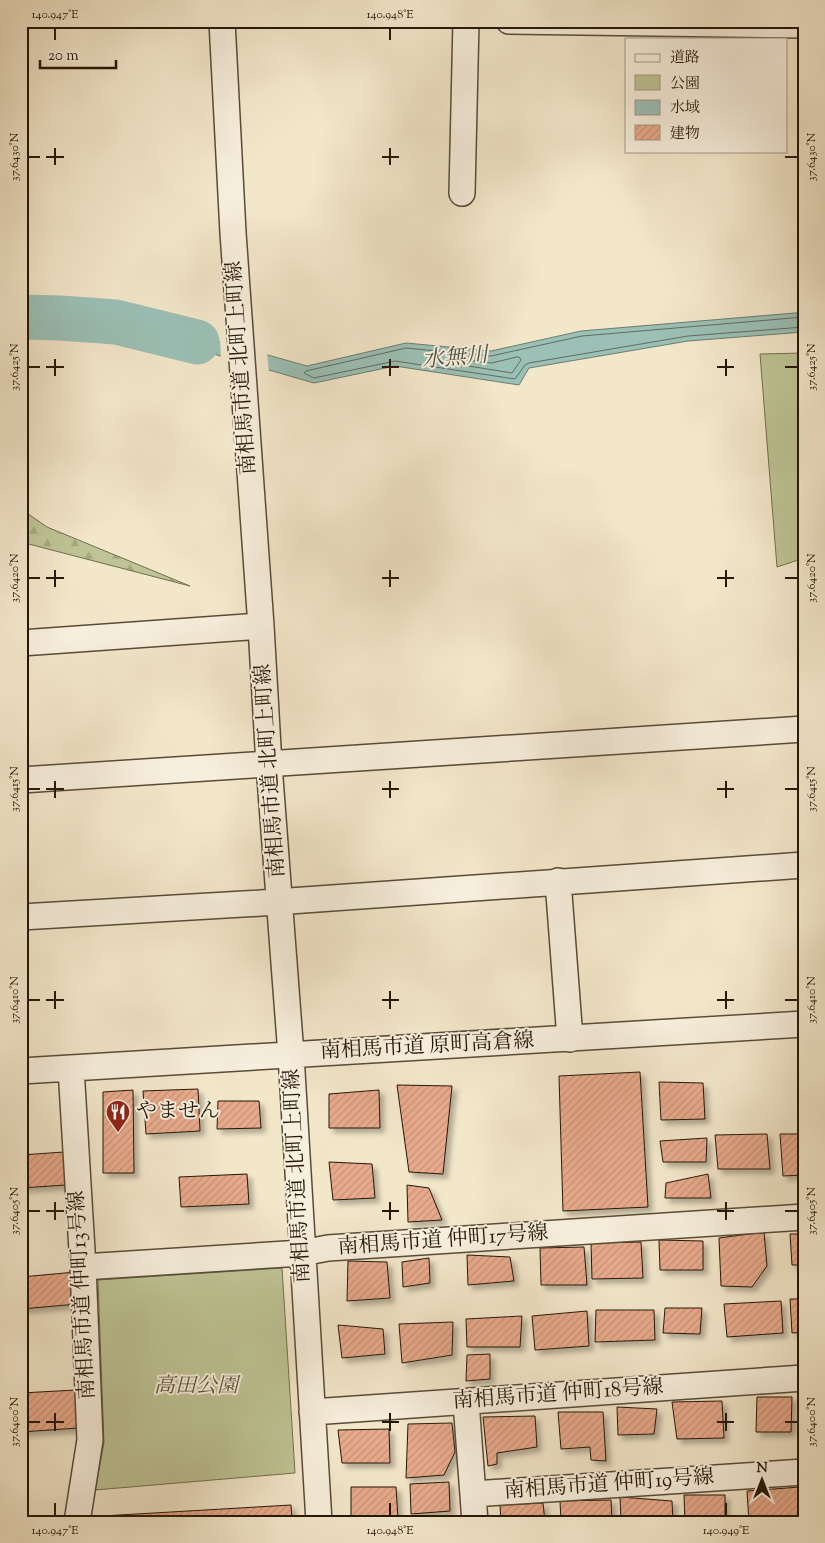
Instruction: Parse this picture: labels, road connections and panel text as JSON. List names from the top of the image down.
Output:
{
  "streets": {
    "street": [
      "南相馬市道 北町上町線",
      "南相馬市道 原町高倉線",
      "南相馬市道 仲町17号線",
      "南相馬市道 仲町13号線",
      "南相馬市道 仲町18号線",
      "南相馬市道 仲町19号線"
    ]
  },
  "crossings": [
    ["南相馬市道 北町上町線", "南相馬市道 原町高倉線"],
    ["南相馬市道 北町上町線", "南相馬市道 仲町17号線"],
    ["南相馬市道 北町上町線", "南相馬市道 仲町18号線"],
    ["南相馬市道 原町高倉線", "南相馬市道 仲町13号線"],
    ["南相馬市道 仲町17号線", "南相馬市道 仲町13号線"]
  ],
  "water": ["水無川"],
  "parks": ["高田公園"],
  "places": {
    "restaurant": ["やません"]
  },
  "legend": [
    "道路",
    "公園",
    "水域",
    "建物"
  ],
  "scale_bar": "20 m",
  "north": "top",
  "coordinates": [
    "140.947°E",
    "140.948°E",
    "37.6430°N",
    "37.6425°N",
    "37.6420°N",
    "37.6415°N",
    "37.6410°N",
    "37.6405°N",
    "37.6400°N",
    "140.949°E"
  ]
}
